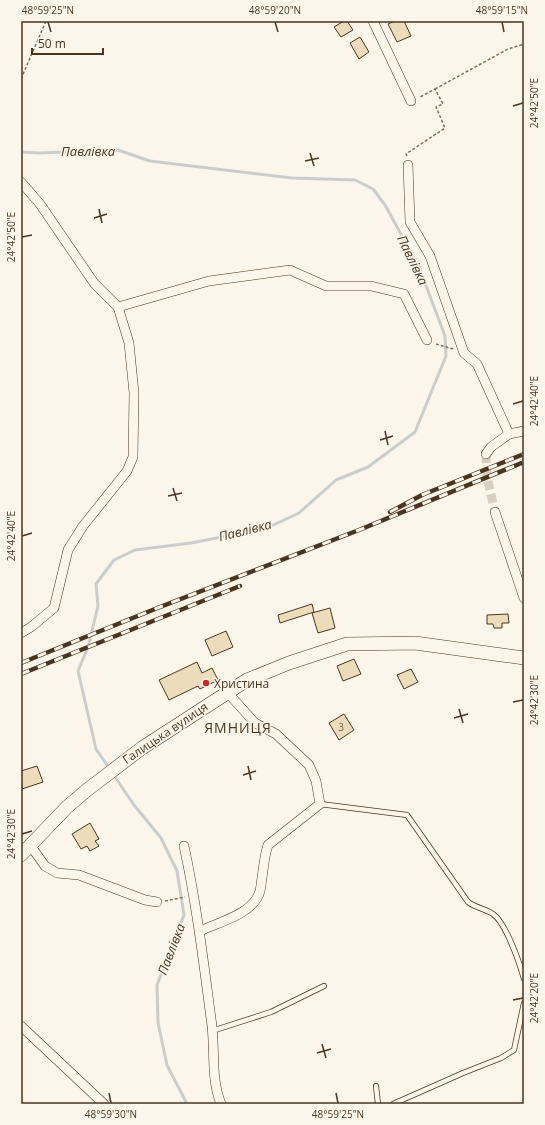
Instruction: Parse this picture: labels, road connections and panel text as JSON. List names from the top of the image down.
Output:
{
  "streets": {
    "main road": ["Галицька вулиця"]
  },
  "districts": ["ЯМНИЦЯ"],
  "water": ["Павлівка"],
  "places": ["Христина"],
  "house_numbers": ["3"],
  "scale_bar": "50 m",
  "coordinates": [
    "48°59'25\"N",
    "48°59'20\"N",
    "48°59'15\"N",
    "24°42'50\"E",
    "24°42'40\"E",
    "24°42'30\"E",
    "24°42'20\"E",
    "48°59'30\"N"
  ]
}
